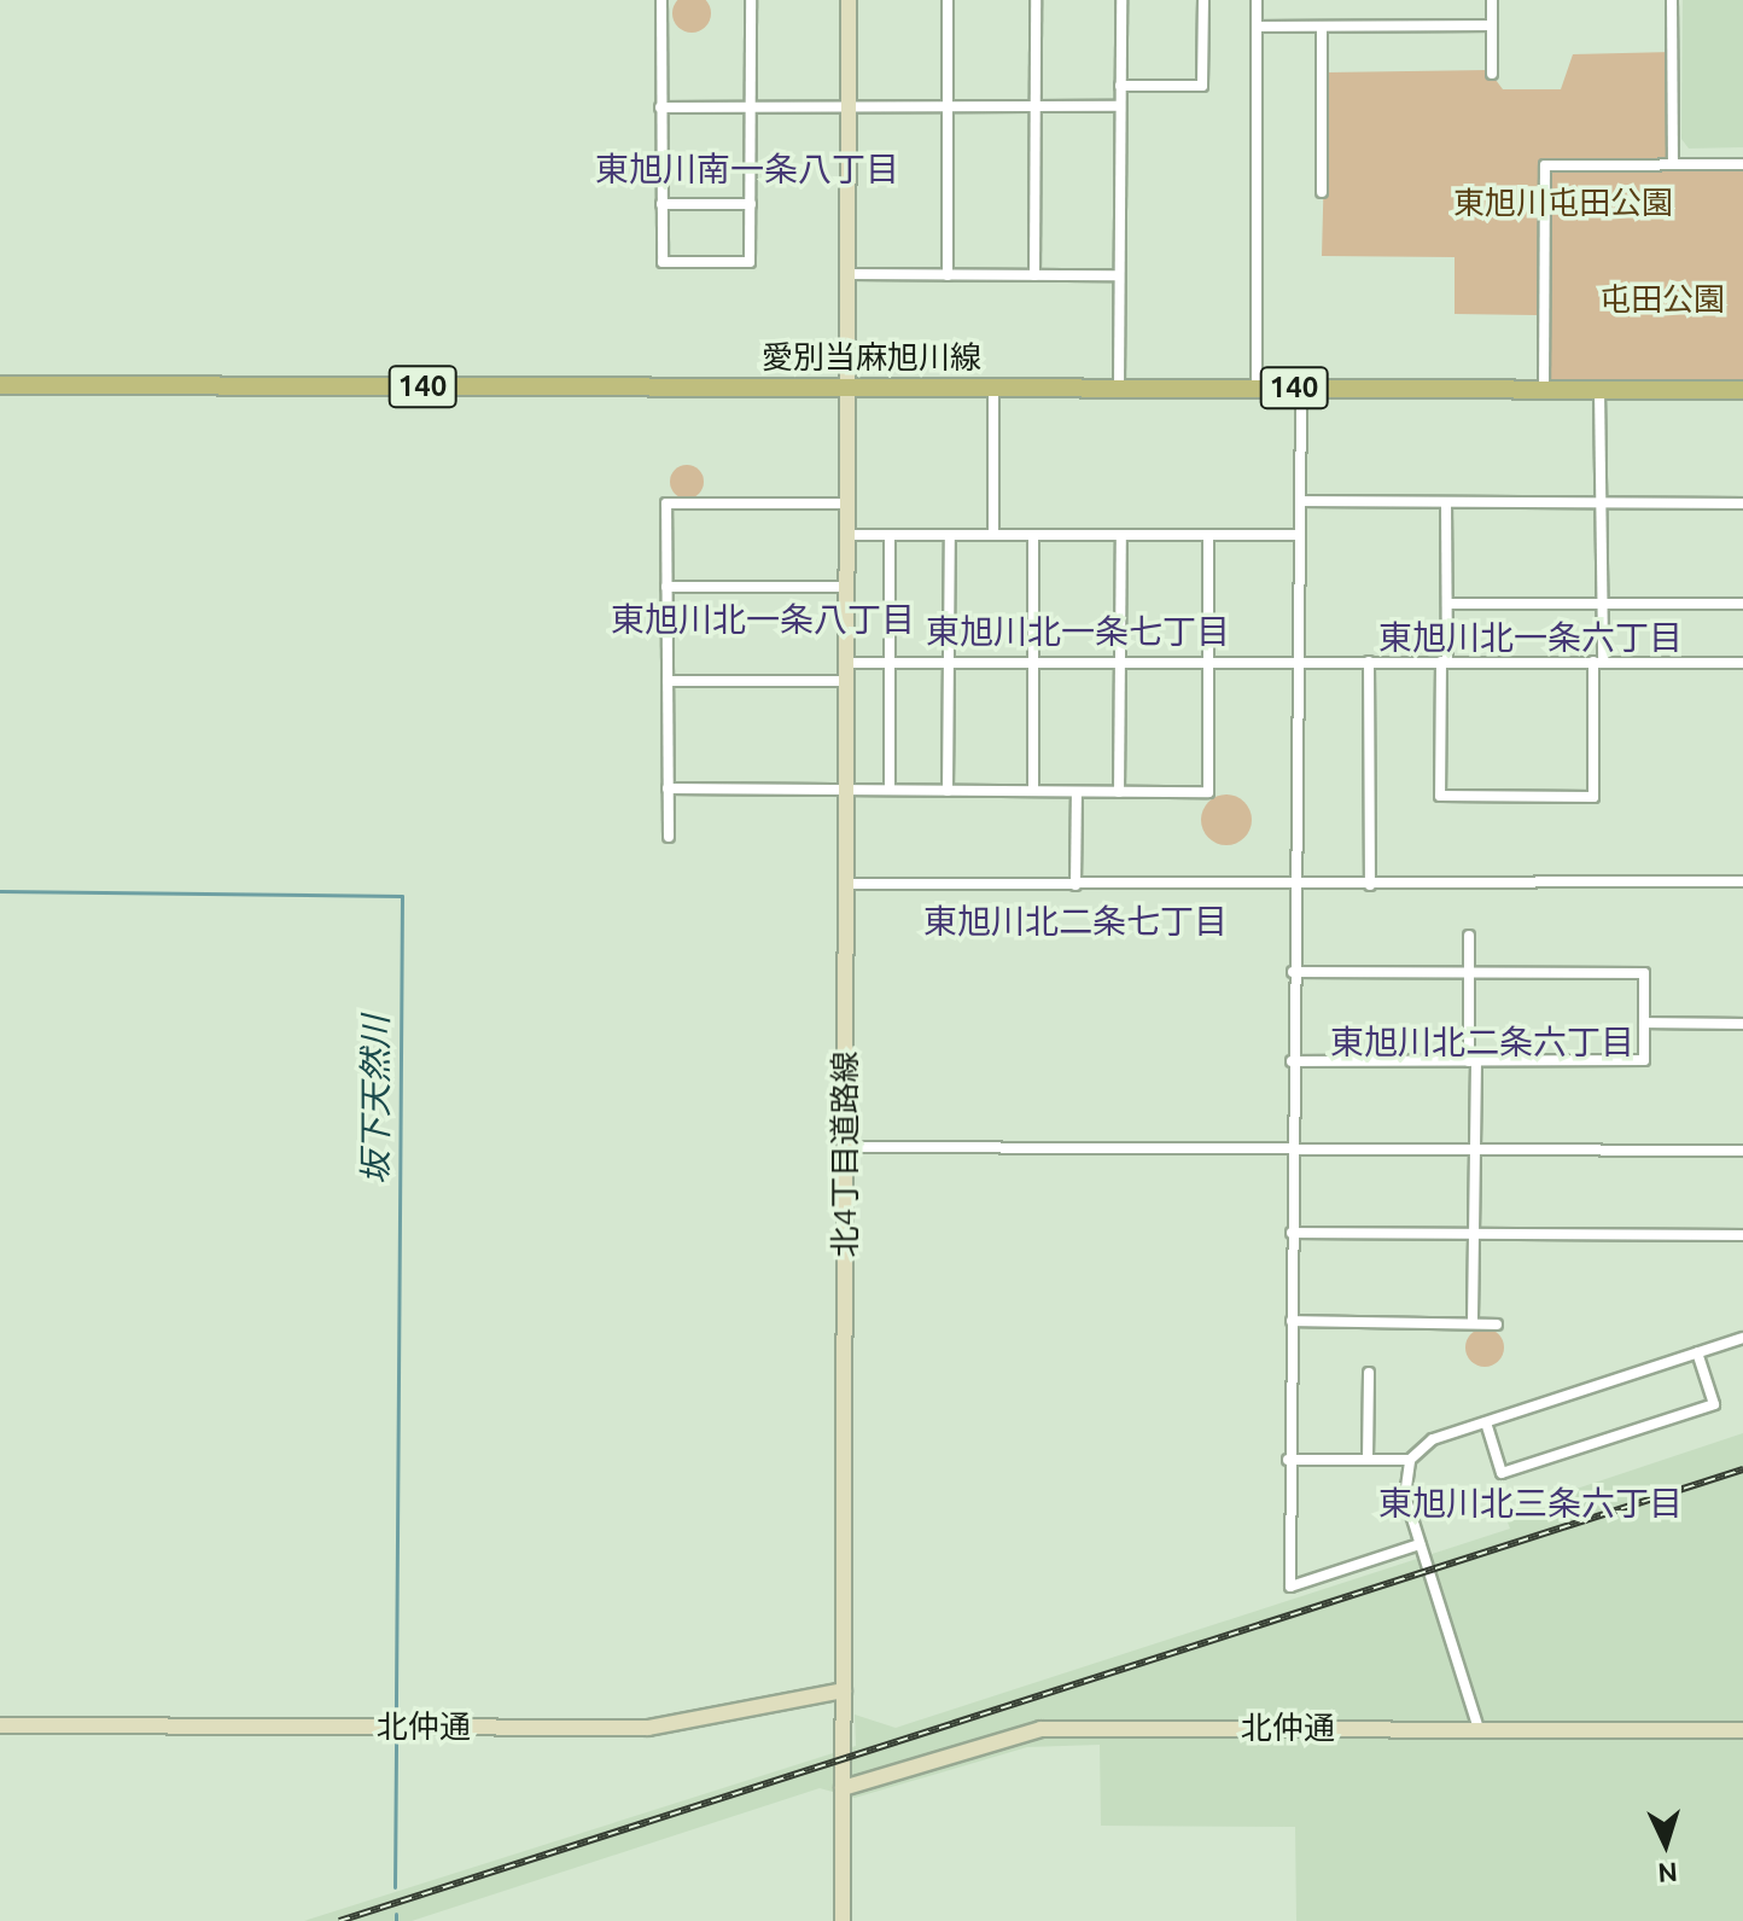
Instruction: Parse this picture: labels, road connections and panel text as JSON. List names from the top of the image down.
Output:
{
  "streets": {
    "main road": ["愛別当麻旭川線", "140"],
    "street": ["北4丁目道路線", "北仲通"]
  },
  "crossings": [
    ["愛別当麻旭川線", "北4丁目道路線"],
    ["北4丁目道路線", "北仲通"]
  ],
  "districts": [
    "東旭川南一条八丁目",
    "東旭川北一条八丁目",
    "東旭川北一条七丁目",
    "東旭川北一条六丁目",
    "東旭川北二条七丁目",
    "東旭川北二条六丁目",
    "東旭川北三条六丁目"
  ],
  "water": ["坂下天然川"],
  "parks": ["東旭川屯田公園", "屯田公園"],
  "north": "bottom"
}
